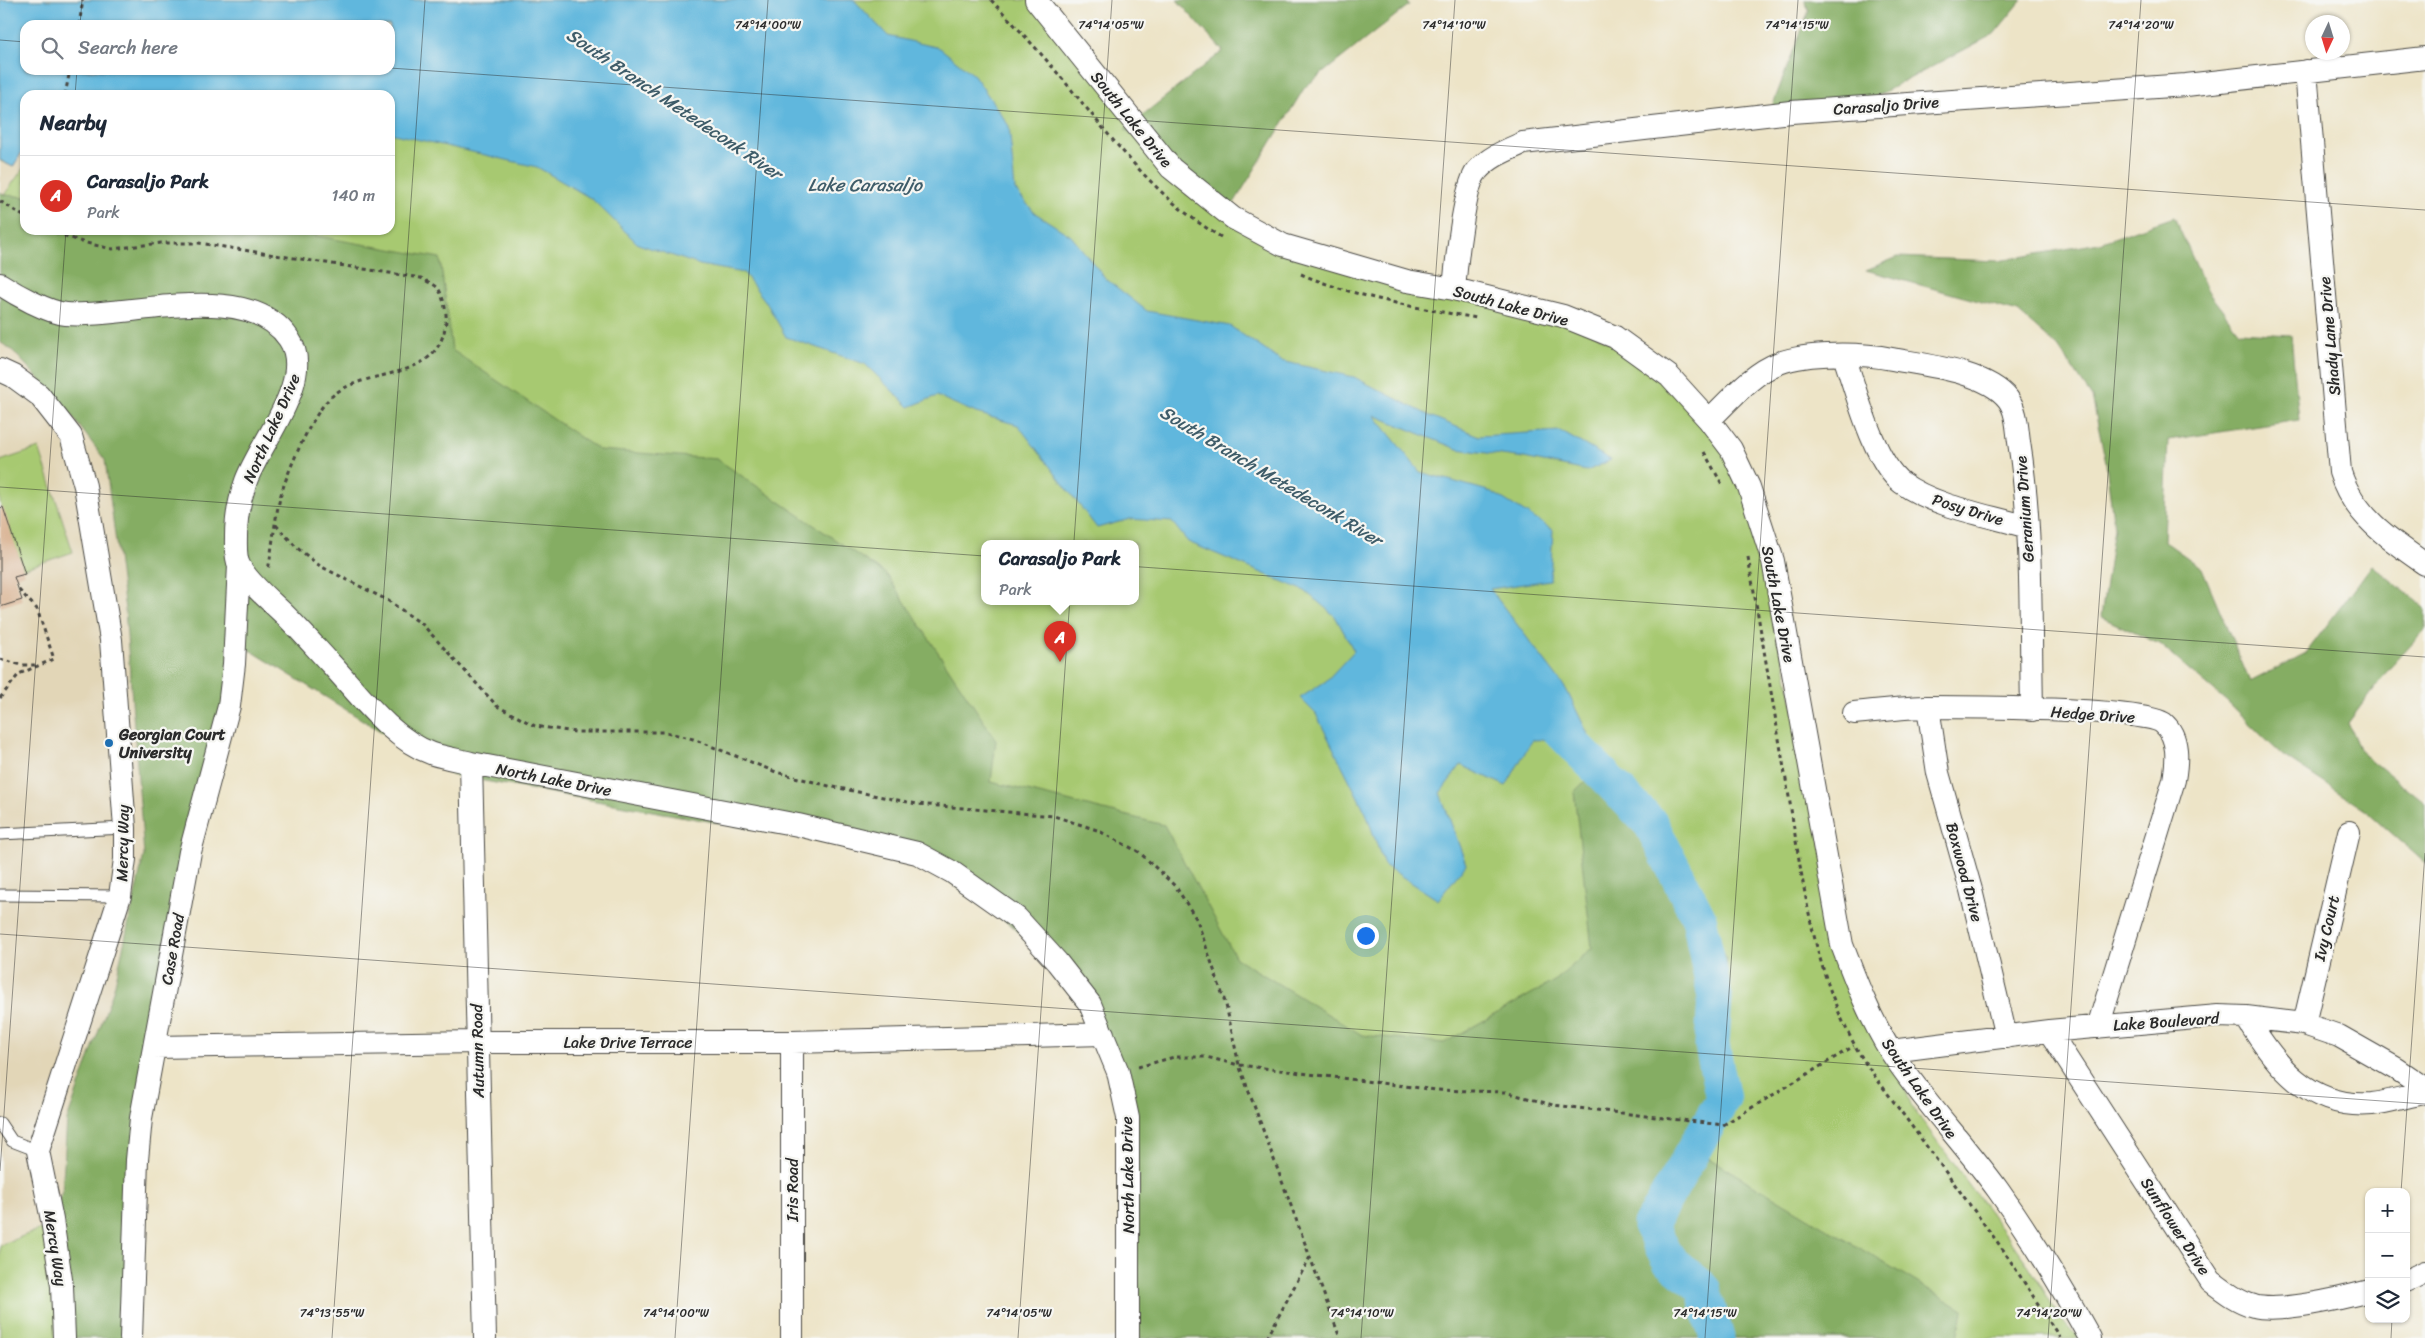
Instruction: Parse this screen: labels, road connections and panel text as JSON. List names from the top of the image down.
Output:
{
  "streets": {
    "street": [
      "Carasaljo Drive",
      "South Lake Drive",
      "Shady Lane Drive",
      "North Lake Drive",
      "Posy Drive",
      "Geranium Drive",
      "Hedge Drive",
      "Mercy Way",
      "Boxwood Drive",
      "Ivy Court",
      "Case Road",
      "Lake Boulevard",
      "Lake Drive Terrace",
      "Autumn Road",
      "Iris Road",
      "Sunflower Drive"
    ]
  },
  "crossings": [
    ["Carasaljo Drive", "South Lake Drive"],
    ["Carasaljo Drive", "Shady Lane Drive"],
    ["South Lake Drive", "Geranium Drive"],
    ["South Lake Drive", "Lake Boulevard"],
    ["North Lake Drive", "Case Road"],
    ["North Lake Drive", "Lake Drive Terrace"],
    ["North Lake Drive", "Autumn Road"],
    ["Posy Drive", "Geranium Drive"],
    ["Geranium Drive", "Hedge Drive"],
    ["Hedge Drive", "Boxwood Drive"],
    ["Hedge Drive", "Lake Boulevard"],
    ["Boxwood Drive", "Lake Boulevard"],
    ["Ivy Court", "Lake Boulevard"],
    ["Case Road", "Lake Drive Terrace"],
    ["Lake Boulevard", "Sunflower Drive"],
    ["Lake Drive Terrace", "Autumn Road"],
    ["Lake Drive Terrace", "Iris Road"]
  ],
  "water": ["South Branch Metedeconk River", "Lake Carasaljo"],
  "places": ["Georgian Court University"],
  "north": "bottom",
  "page": {
    "search": "Search here",
    "heading": "Nearby",
    "list": [
      {
        "mark": "A",
        "name": "Carasaljo Park",
        "note": "Park",
        "value": "140 m"
      }
    ],
    "popup": ["Carasaljo Park", "Park"],
    "pins": "A",
    "map_buttons": ["+", "−"]
  },
  "coordinates": [
    "74°14'00\"W",
    "74°14'05\"W",
    "74°14'10\"W",
    "74°14'15\"W",
    "74°14'20\"W",
    "74°13'55\"W"
  ]
}
